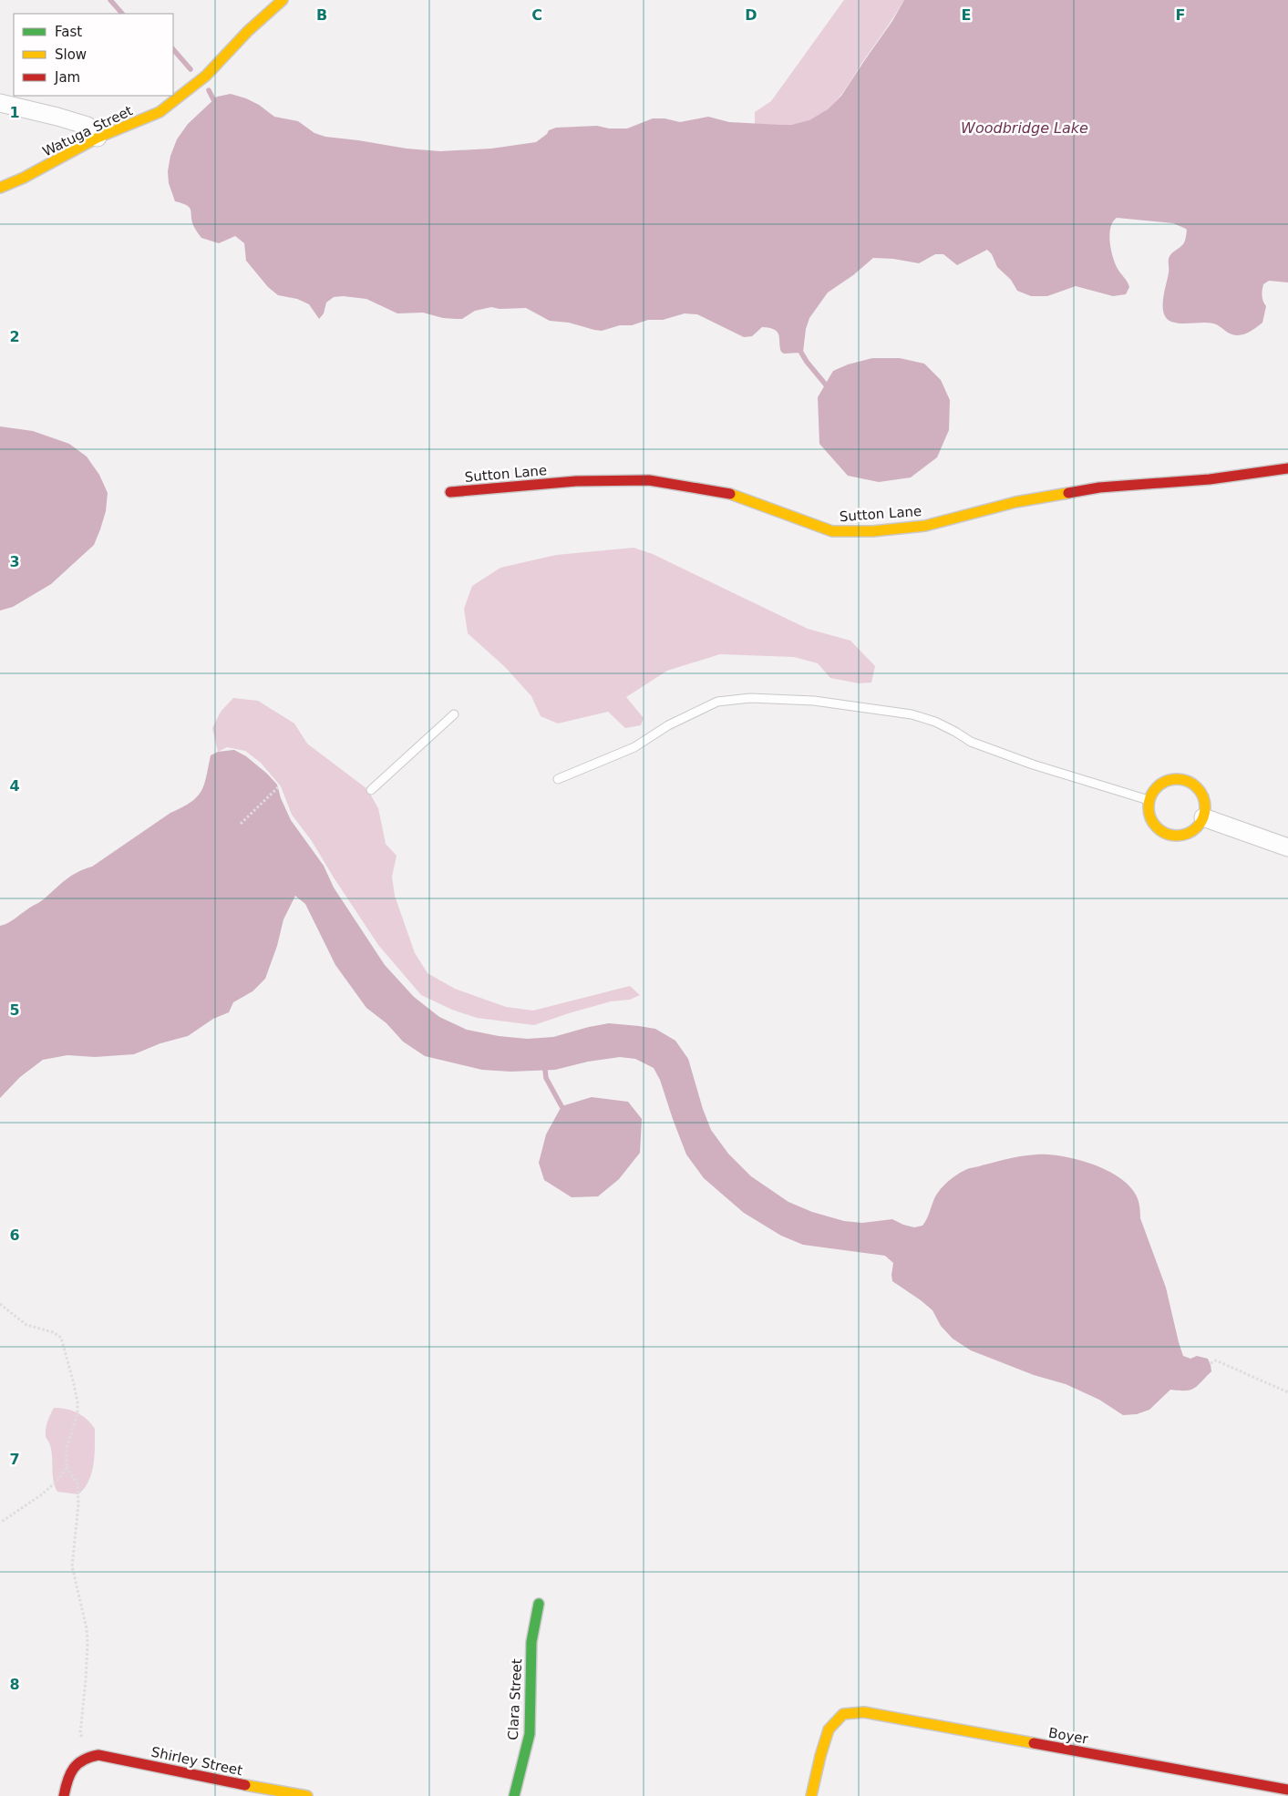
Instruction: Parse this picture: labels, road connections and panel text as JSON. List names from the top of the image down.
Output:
{
  "streets": {
    "street": [
      "Watuga Street",
      "Sutton Lane",
      "Clara Street",
      "Boyer",
      "Shirley Street"
    ]
  },
  "water": ["Woodbridge Lake"],
  "legend": ["Fast", "Slow", "Jam"],
  "grid": {
    "columns": [
      "B",
      "C",
      "D",
      "E",
      "F"
    ],
    "rows": [
      "1",
      "2",
      "3",
      "4",
      "5",
      "6",
      "7",
      "8"
    ]
  }
}
